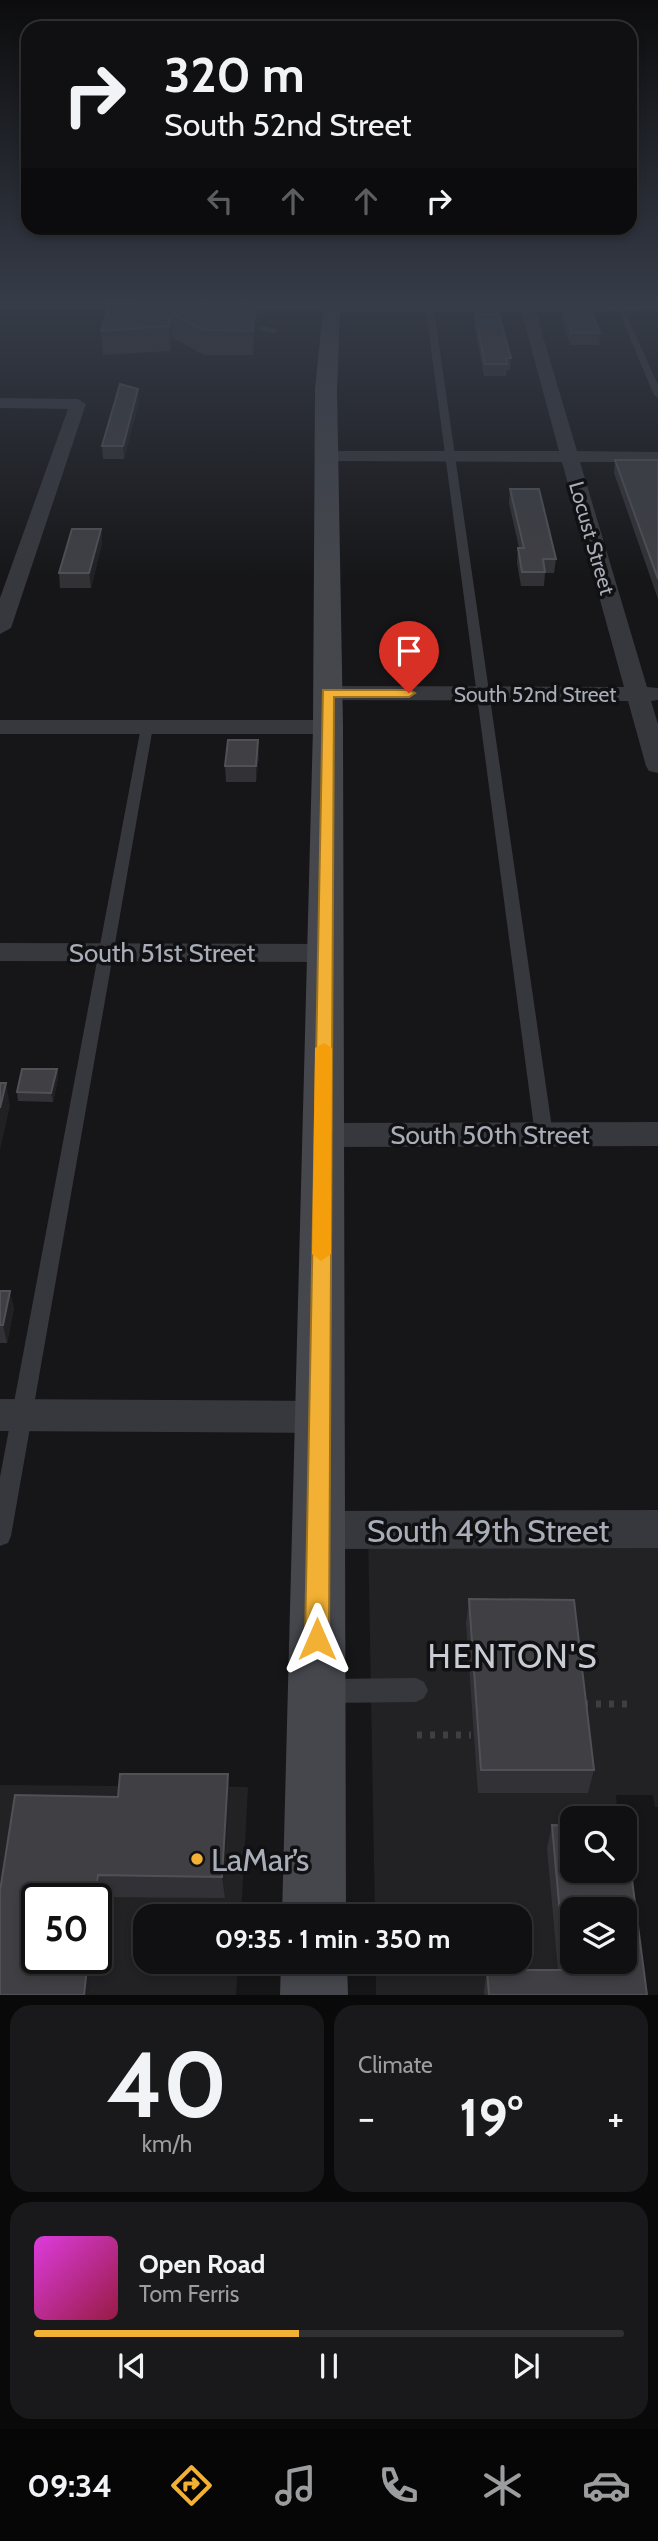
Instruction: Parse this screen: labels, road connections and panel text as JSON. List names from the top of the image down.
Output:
{
  "streets": {
    "street": [
      "Locust Street",
      "South 52nd Street",
      "South 51st Street",
      "South 50th Street",
      "South 49th Street"
    ]
  },
  "crossings": [
    ["Locust Street", "South 52nd Street"]
  ],
  "districts": ["HENTON'S"],
  "places": ["LaMar’s"],
  "page": {
    "turn": ["320 m", "South 52nd Street"],
    "limit": "50",
    "trip": "09:35 · 1 min · 350 m",
    "tile": [
      ["40", "km/h"],
      "Climate"
    ],
    "heat": ["−", "19°", "+"],
    "song": ["Open Road", "Tom Ferris"],
    "tabs": "09:34"
  }
}
